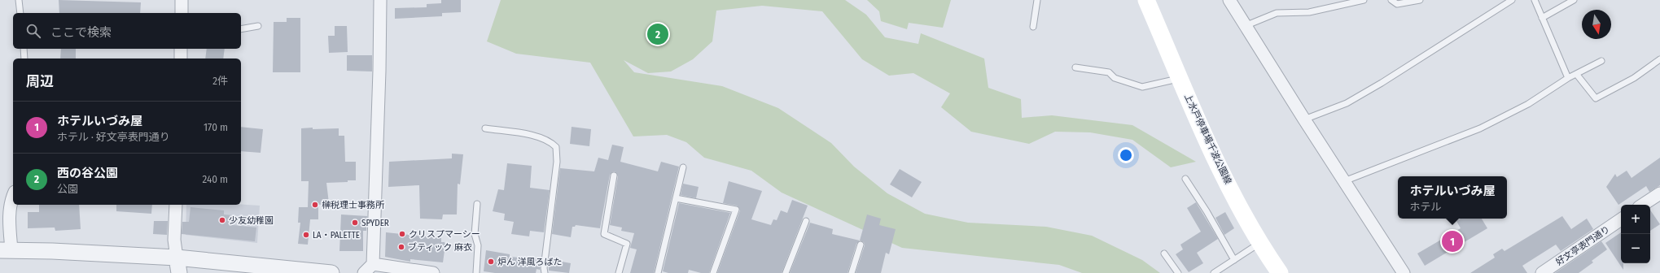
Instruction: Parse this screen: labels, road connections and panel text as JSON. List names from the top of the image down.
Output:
{
  "streets": {
    "main road": ["上水戸停車場千波公園線"],
    "street": ["好文亭表門通り"]
  },
  "places": [
    "榊税理士事務所",
    "少友幼稚園",
    "SPYDER",
    "クリスプマーシー",
    "LA・PALETTE",
    "ブティック 麻衣",
    "炉ん 洋風ろばた"
  ],
  "north": "bottom",
  "page": {
    "search": "ここで検索",
    "pins": ["2", "1"],
    "heading": ["周辺", "2件"],
    "list": [
      {
        "mark": "1",
        "name": "ホテルいづみ屋",
        "note": "ホテル · 好文亭表門通り",
        "value": "170 m"
      },
      {
        "mark": "2",
        "name": "西の谷公園",
        "note": "公園",
        "value": "240 m"
      }
    ],
    "popup": ["ホテルいづみ屋", "ホテル"],
    "map_buttons": ["+", "−"]
  }
}
